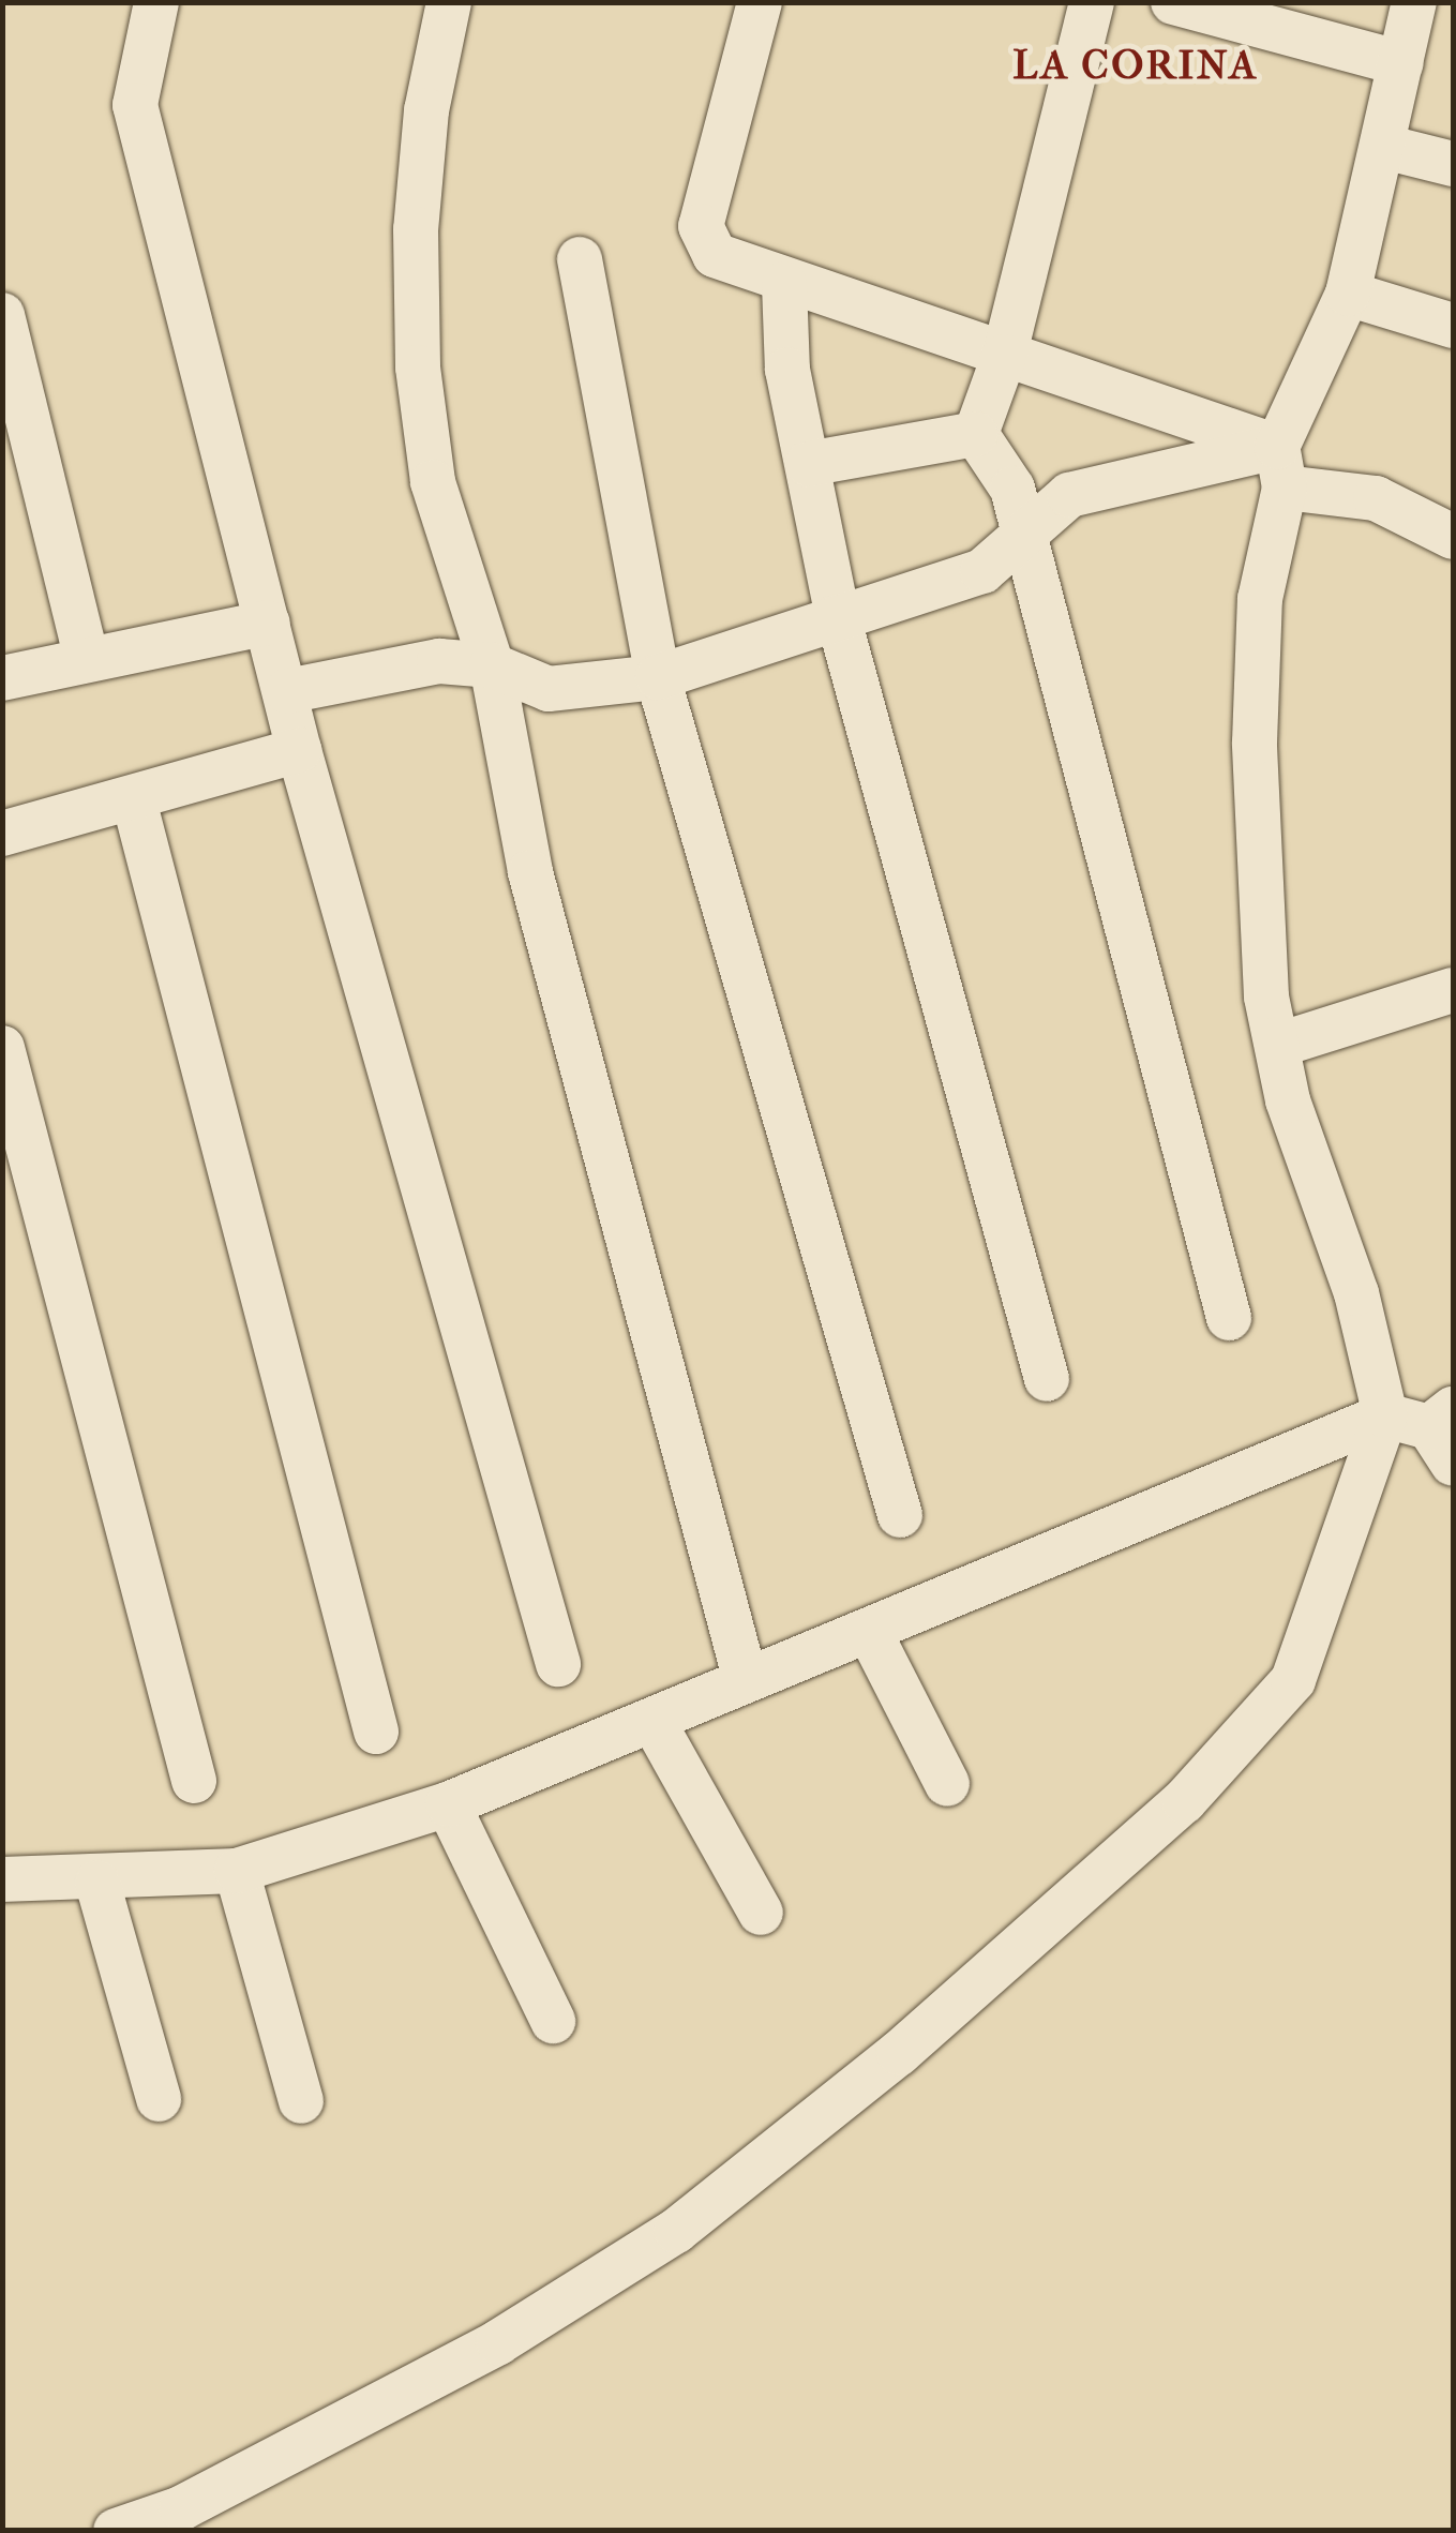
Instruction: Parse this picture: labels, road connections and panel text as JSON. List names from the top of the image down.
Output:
{
  "districts": ["LA CORINA"]
}
